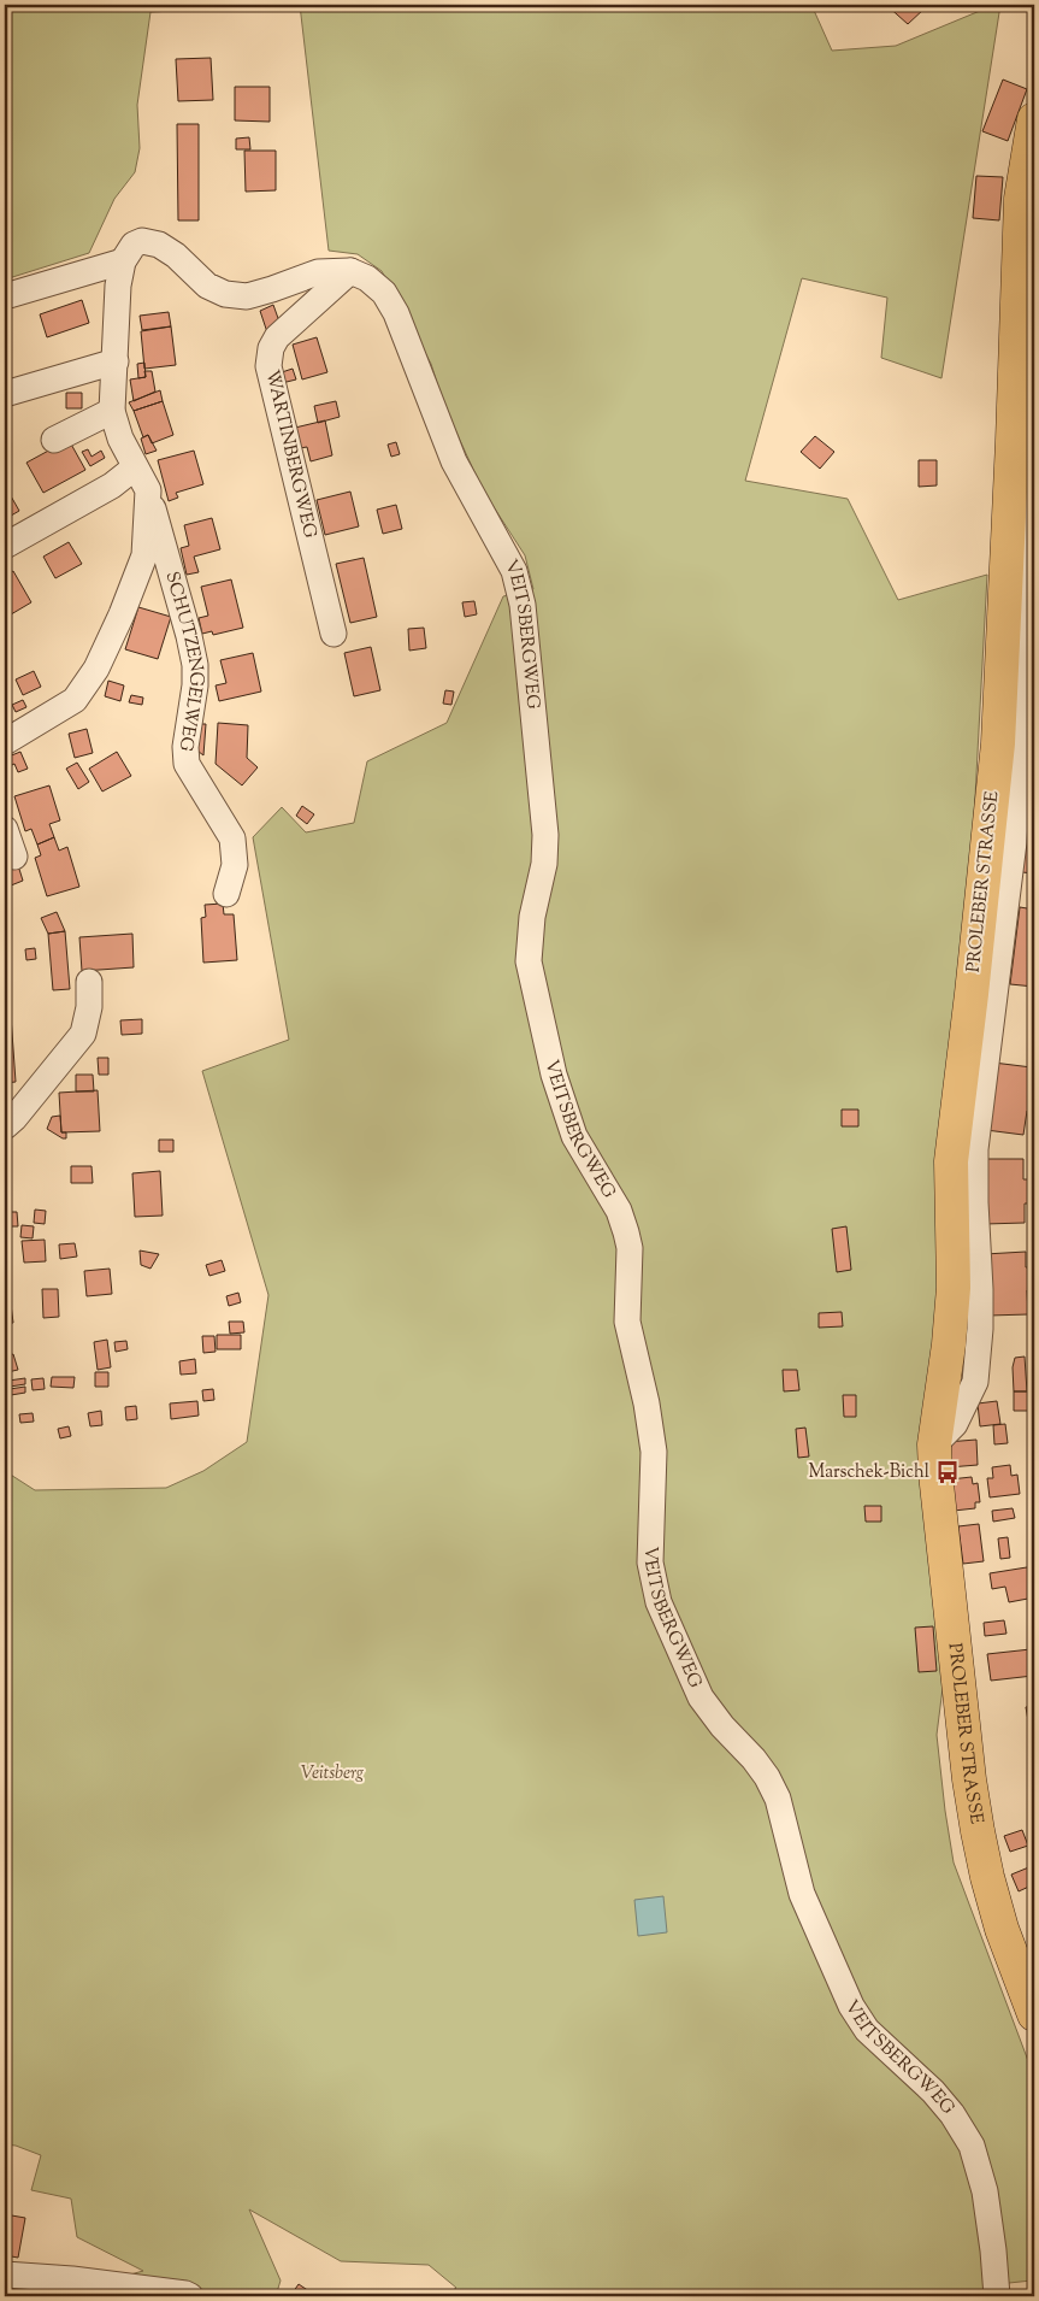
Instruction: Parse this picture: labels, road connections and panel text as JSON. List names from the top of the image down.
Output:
{
  "streets": {
    "main road": ["PROLEBER STRASSE"],
    "street": ["WARTINBERGWEG", "VEITSBERGWEG", "SCHUTZENGELWEG"]
  },
  "crossings": [
    ["WARTINBERGWEG", "VEITSBERGWEG"]
  ],
  "parks": ["Veitsberg"],
  "places": {
    "bus stop": ["Marschek-Bichl"]
  }
}
